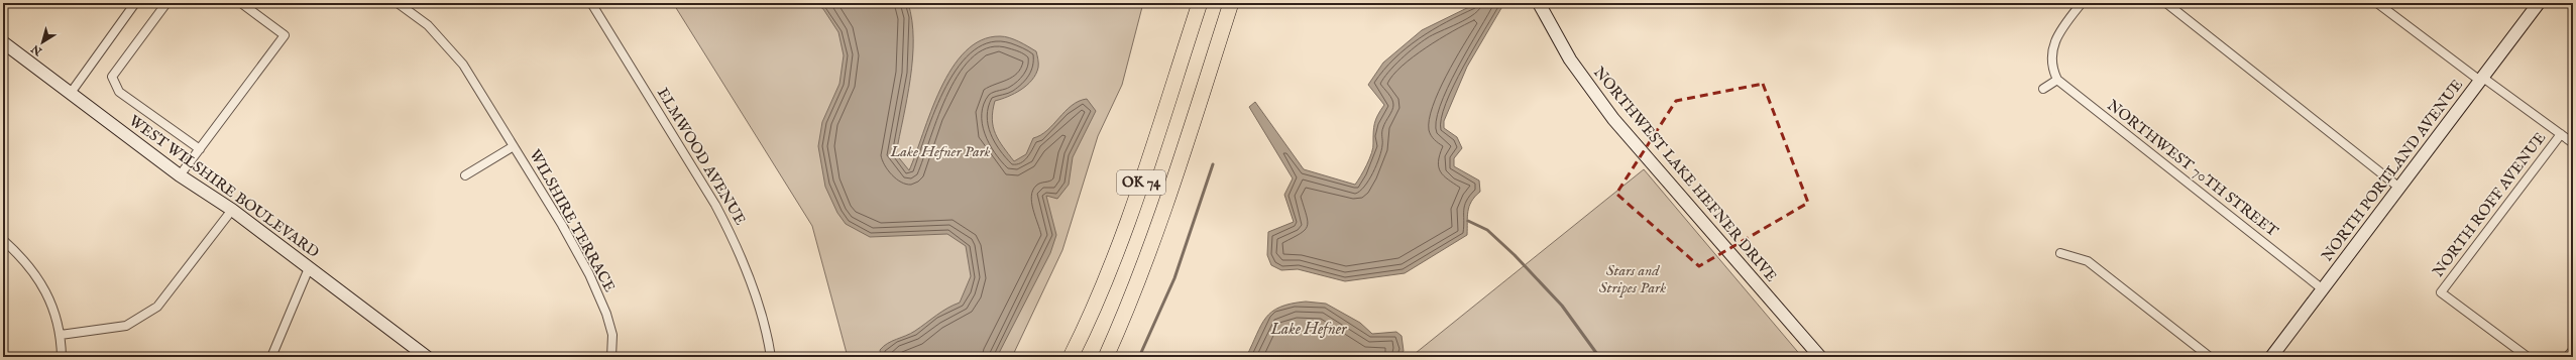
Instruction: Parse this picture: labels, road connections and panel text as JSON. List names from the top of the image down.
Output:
{
  "streets": {
    "highway": ["OK 74"],
    "street": [
      "ELMWOOD AVENUE",
      "NORTHWEST 70TH STREET",
      "NORTH PORTLAND AVENUE",
      "NORTHWEST LAKE HEFNER DRIVE",
      "WEST WILSHIRE BOULEVARD",
      "NORTH ROFF AVENUE",
      "WILSHIRE TERRACE"
    ]
  },
  "crossings": [
    ["NORTHWEST 70TH STREET", "NORTH PORTLAND AVENUE"]
  ],
  "water": ["Lake Hefner"],
  "parks": ["Lake Hefner Park", "Stars and Stripes Park"],
  "north": "bottom left"
}
